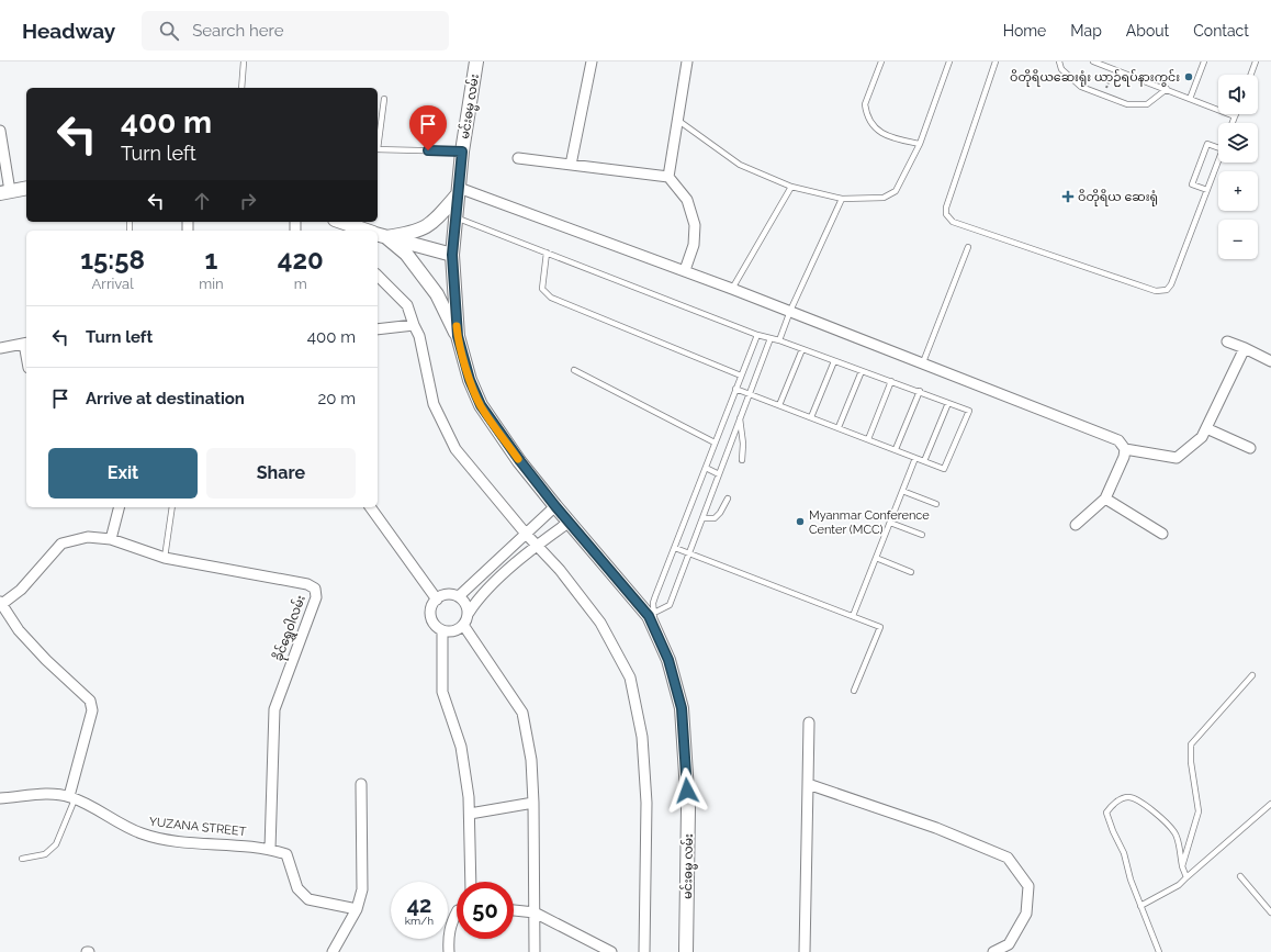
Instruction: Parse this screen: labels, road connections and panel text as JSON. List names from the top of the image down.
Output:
{
  "streets": {
    "main road": ["မင်းဓမ္မ လမ်း"],
    "street": ["ခိုင်ရွှေဝါလမ်း", "YUZANA STREET"]
  },
  "crossings": [
    ["ခိုင်ရွှေဝါလမ်း", "YUZANA STREET"]
  ],
  "places": {
    "other": ["ဝိတိုရိယဆေးရုံး ယာဉ်ရပ်နားကွင်း", "Myanmar Conference Center (MCC)"],
    "health": ["ဝိတိုရိယ ဆေးရုံ"]
  },
  "page": {
    "header": "Headway",
    "search": "Search here",
    "nav": [
      "Home",
      "Map",
      "About",
      "Contact"
    ],
    "map_buttons": ["+", "−"],
    "turn": ["400 m", "Turn left"],
    "eta": [
      "15:58",
      "Arrival",
      "1",
      "min",
      "420",
      "m"
    ],
    "list": [
      {
        "name": "Turn left",
        "value": "400 m"
      },
      {
        "name": "Arrive at destination",
        "value": "20 m"
      }
    ],
    "buttons": ["Exit", "Share"],
    "speed": "42 km/h",
    "limit": "50"
  }
}
